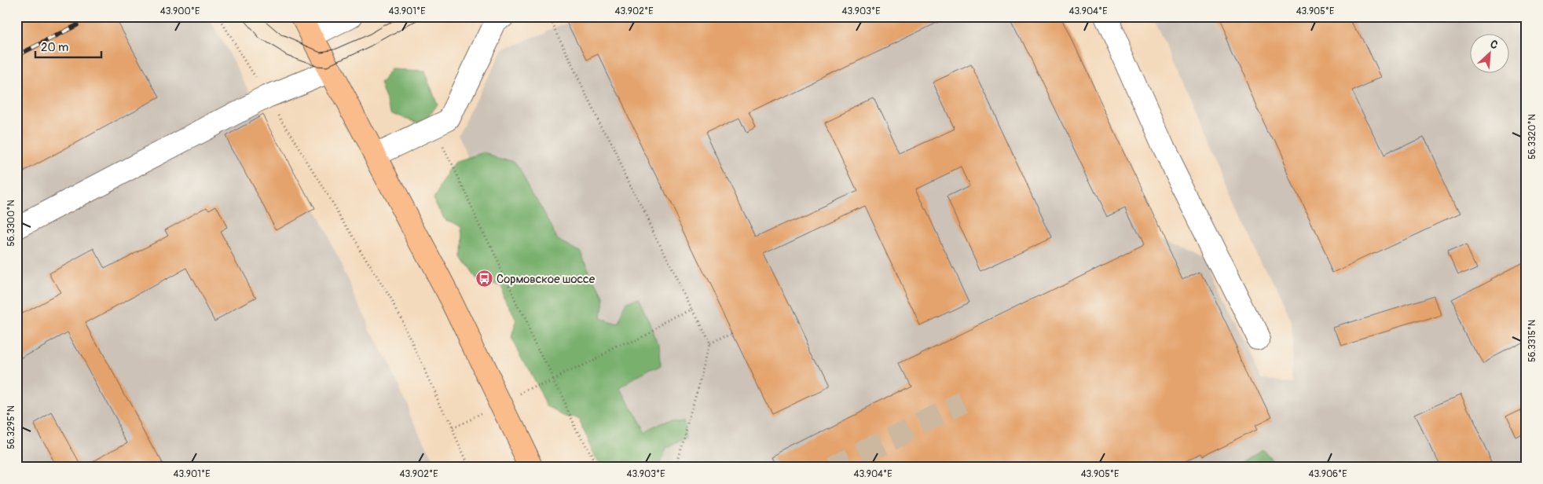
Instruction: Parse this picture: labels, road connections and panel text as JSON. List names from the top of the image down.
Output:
{
  "places": {
    "bus stop": ["Сормовское шоссе"]
  },
  "scale_bar": "20 m",
  "north": "top right",
  "coordinates": [
    "43.900°E",
    "43.901°E",
    "43.902°E",
    "43.903°E",
    "43.904°E",
    "43.905°E",
    "56.3320°N",
    "56.3300°N",
    "56.3315°N",
    "56.3295°N",
    "43.906°E"
  ]
}
